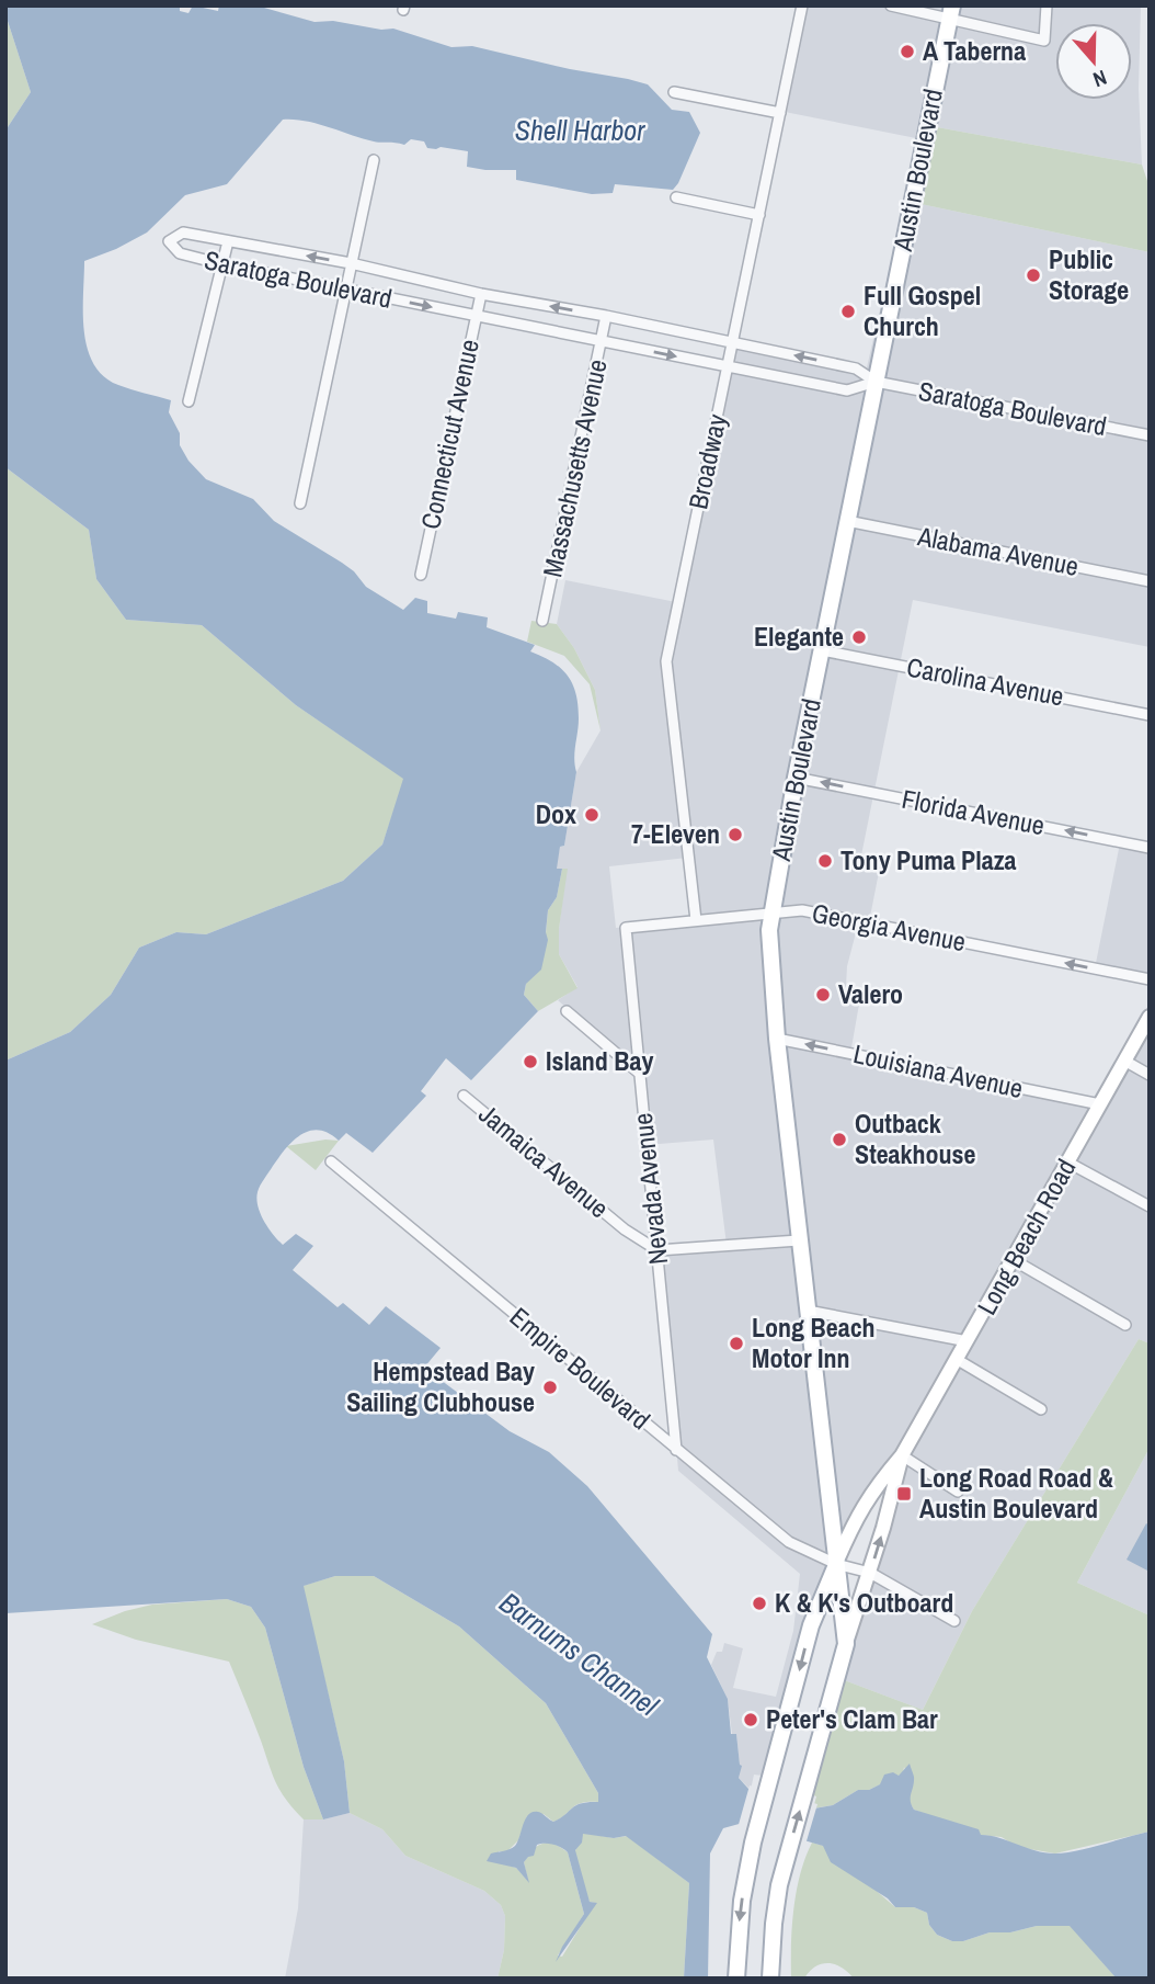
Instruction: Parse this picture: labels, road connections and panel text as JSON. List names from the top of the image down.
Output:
{
  "streets": {
    "main road": ["Austin Boulevard", "Long Beach Road"],
    "street": [
      "Saratoga Boulevard",
      "Connecticut Avenue",
      "Broadway",
      "Massachusetts Avenue",
      "Alabama Avenue",
      "Carolina Avenue",
      "Florida Avenue",
      "Georgia Avenue",
      "Louisiana Avenue",
      "Jamaica Avenue",
      "Nevada Avenue",
      "Empire Boulevard"
    ]
  },
  "crossings": [
    ["Austin Boulevard", "Saratoga Boulevard"],
    ["Austin Boulevard", "Alabama Avenue"],
    ["Austin Boulevard", "Carolina Avenue"],
    ["Austin Boulevard", "Florida Avenue"],
    ["Austin Boulevard", "Georgia Avenue"],
    ["Austin Boulevard", "Louisiana Avenue"],
    ["Austin Boulevard", "Long Beach Road"],
    ["Austin Boulevard", "Empire Boulevard"],
    ["Saratoga Boulevard", "Connecticut Avenue"],
    ["Saratoga Boulevard", "Broadway"],
    ["Saratoga Boulevard", "Massachusetts Avenue"],
    ["Broadway", "Georgia Avenue"],
    ["Georgia Avenue", "Nevada Avenue"],
    ["Louisiana Avenue", "Long Beach Road"],
    ["Jamaica Avenue", "Nevada Avenue"],
    ["Nevada Avenue", "Empire Boulevard"],
    ["Long Beach Road", "Empire Boulevard"]
  ],
  "one_way": ["Florida Avenue", "Georgia Avenue", "Louisiana Avenue"],
  "water": ["Shell Harbor", "Barnums Channel"],
  "places": {
    "other": [
      "A Taberna",
      "Public Storage",
      "Full Gospel Church",
      "Elegante",
      "Dox",
      "7-Eleven",
      "Tony Puma Plaza",
      "Valero",
      "Island Bay",
      "Outback Steakhouse",
      "Long Beach Motor Inn",
      "Hempstead Bay Sailing Clubhouse",
      "K & K's Outboard",
      "Peter's Clam Bar"
    ],
    "transit": ["Long Road Road & Austin Boulevard"]
  },
  "north": "bottom"
}
